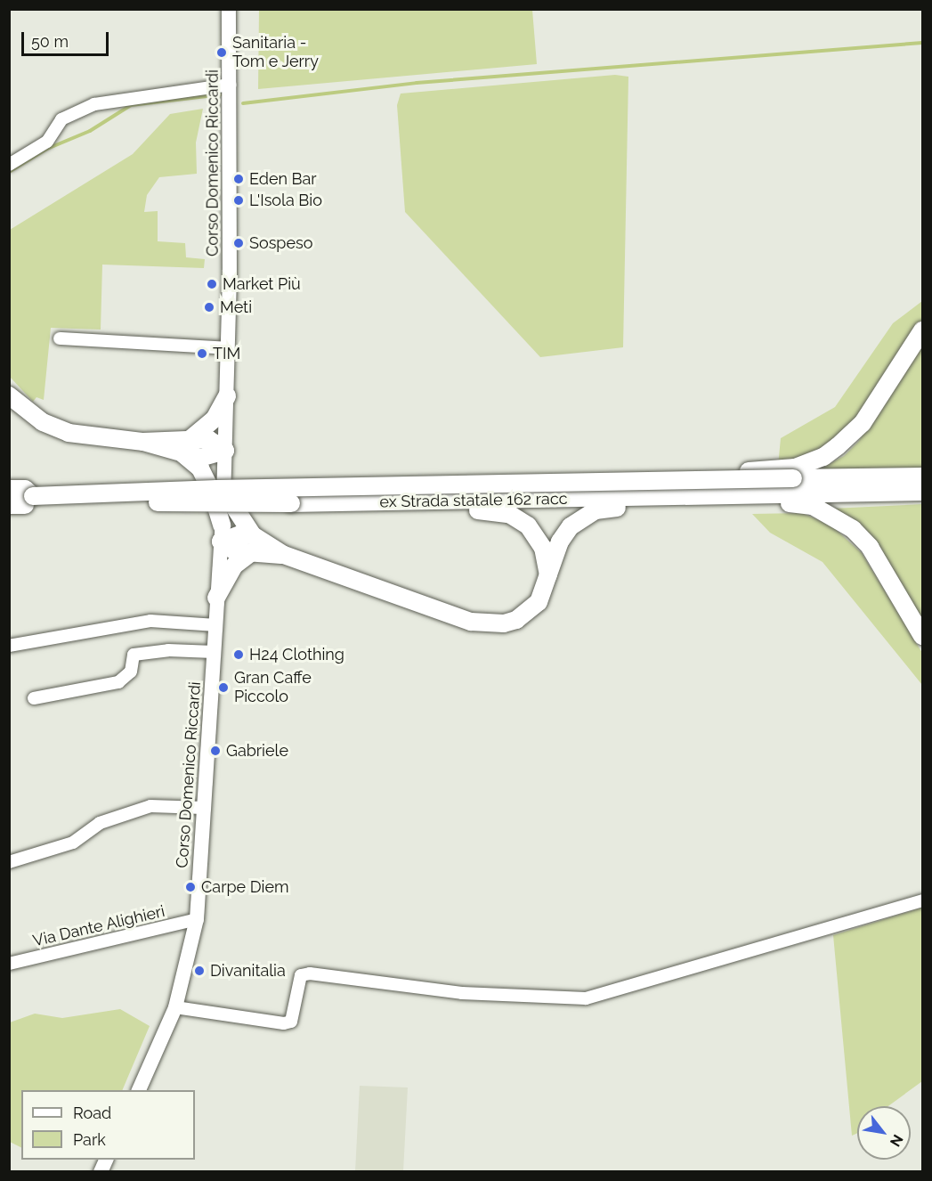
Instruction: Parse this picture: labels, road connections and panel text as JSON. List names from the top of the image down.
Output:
{
  "streets": {
    "highway": ["ex Strada statale 162 racc"],
    "main road": ["Corso Domenico Riccardi"],
    "street": ["Via Dante Alighieri"]
  },
  "crossings": [
    ["Corso Domenico Riccardi", "Via Dante Alighieri"]
  ],
  "places": [
    "Sanitaria - Tom e Jerry",
    "Eden Bar",
    "L'Isola Bio",
    "Sospeso",
    "Market Più",
    "Meti",
    "TIM",
    "H24 Clothing",
    "Gran Caffe Piccolo",
    "Gabriele",
    "Carpe Diem",
    "Divanitalia"
  ],
  "legend": ["Road", "Park"],
  "scale_bar": "50 m",
  "north": "bottom right"
}
